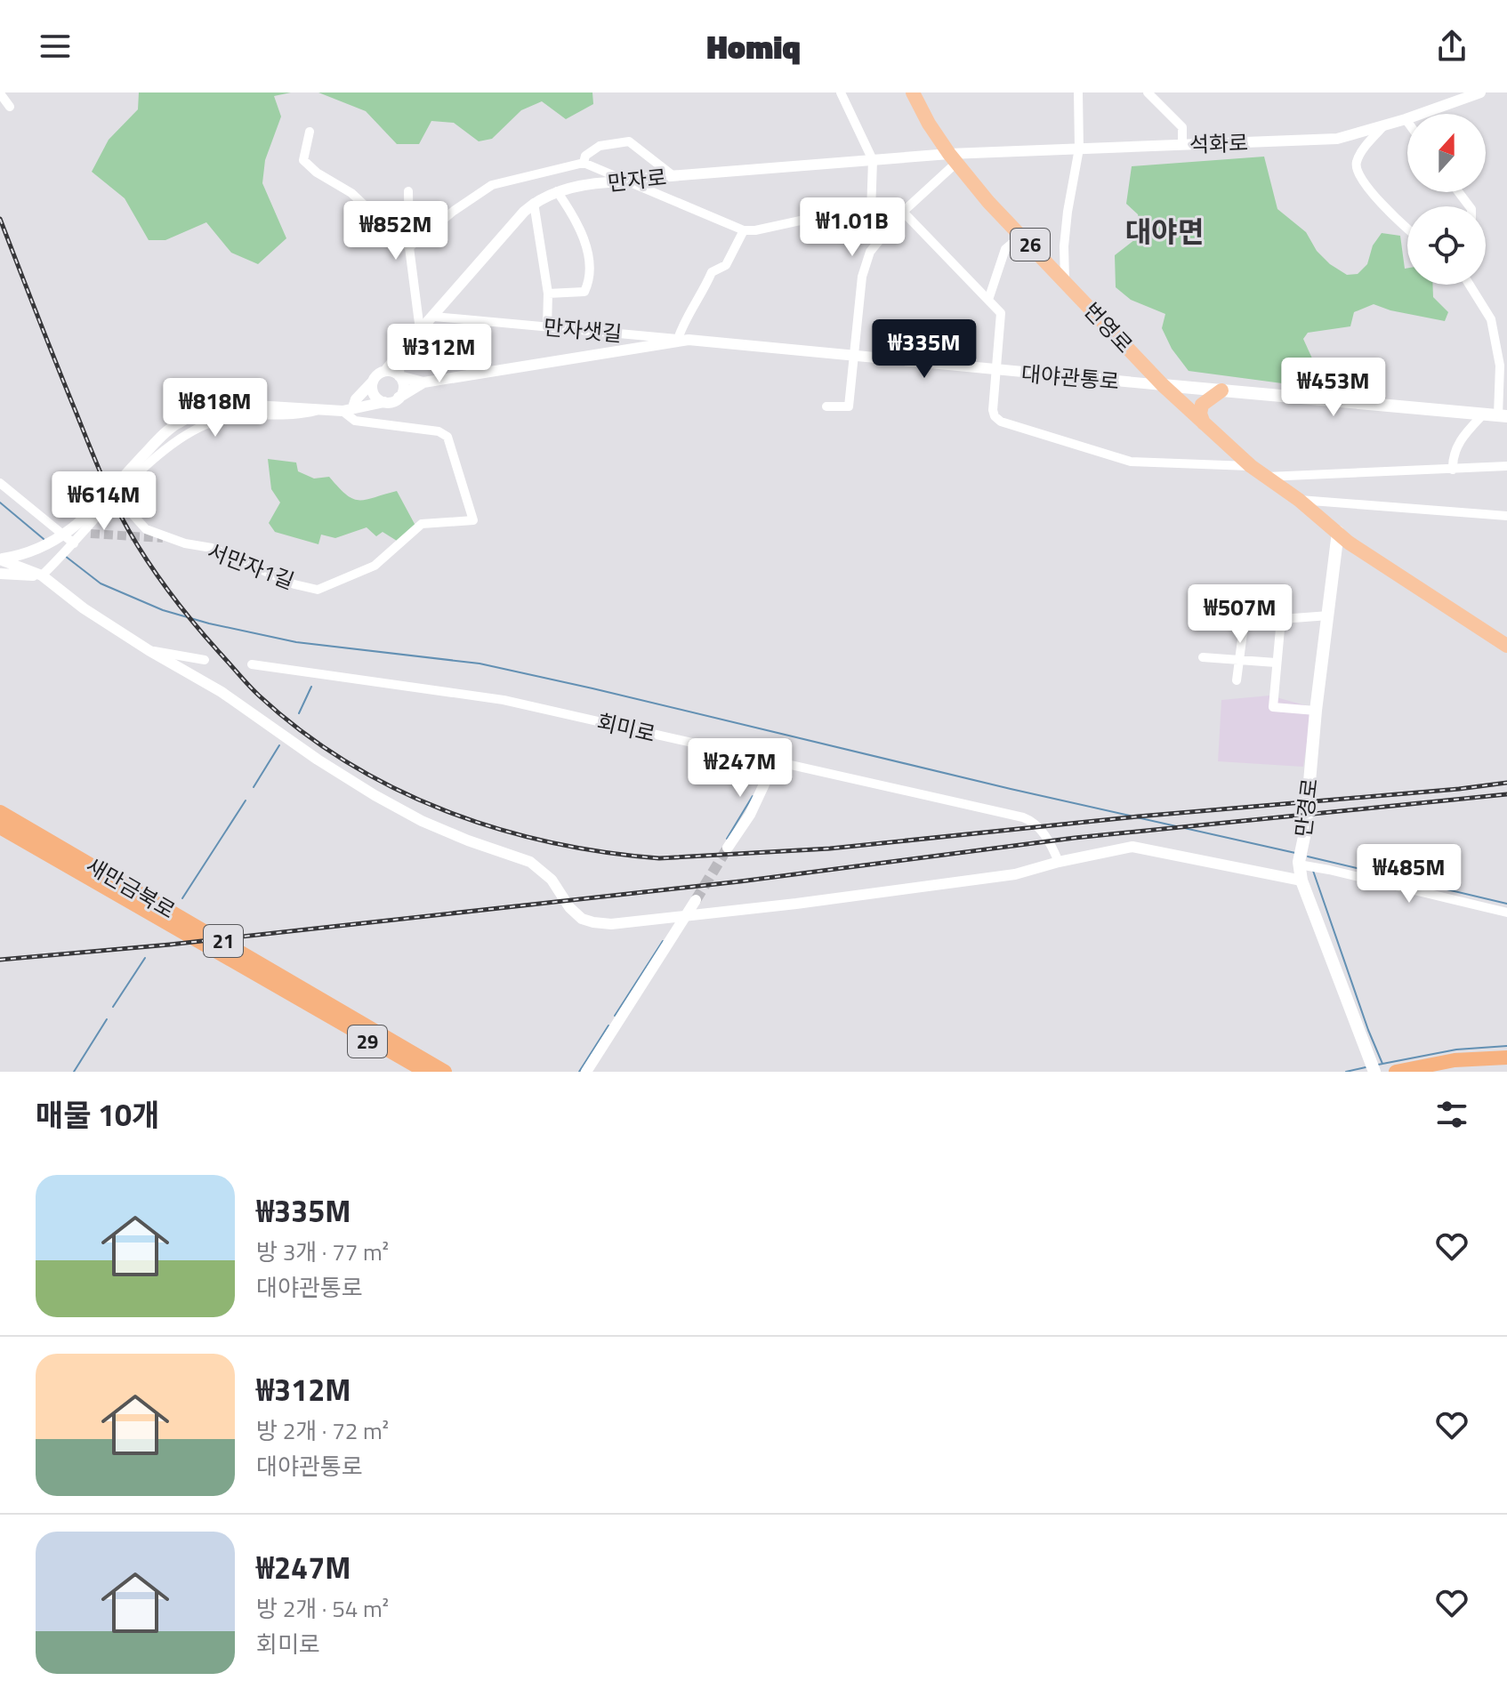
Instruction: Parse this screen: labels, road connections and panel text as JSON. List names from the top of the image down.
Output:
{
  "streets": {
    "highway": ["새만금북로", "21", "29"],
    "main road": [
      "26",
      "번영로",
      "대야관통로",
      "만경로"
    ],
    "street": [
      "석화로",
      "만자로",
      "만자샛길",
      "서만자1길",
      "회미로"
    ]
  },
  "crossings": [
    ["석화로", "만자로"],
    ["석화로", "번영로"],
    ["만자로", "번영로"],
    ["만자로", "만자샛길"],
    ["번영로", "대야관통로"],
    ["번영로", "만경로"],
    ["만자샛길", "대야관통로"],
    ["새만금북로", "29"]
  ],
  "districts": ["대야면"],
  "north": "top",
  "page": {
    "header": "Homiq",
    "price": [
      "₩1.01B",
      "₩852M",
      "₩335M",
      "₩312M",
      "₩453M",
      "₩818M",
      "₩614M",
      "₩507M",
      "₩247M",
      "₩485M"
    ],
    "heading": "매물 10개",
    "list": [
      {
        "name": "₩335M",
        "note": "방 3개 · 77 m² · 대야관통로"
      },
      {
        "name": "₩312M",
        "note": "방 2개 · 72 m² · 대야관통로"
      },
      {
        "name": "₩247M",
        "note": "방 2개 · 54 m² · 회미로"
      }
    ]
  }
}
